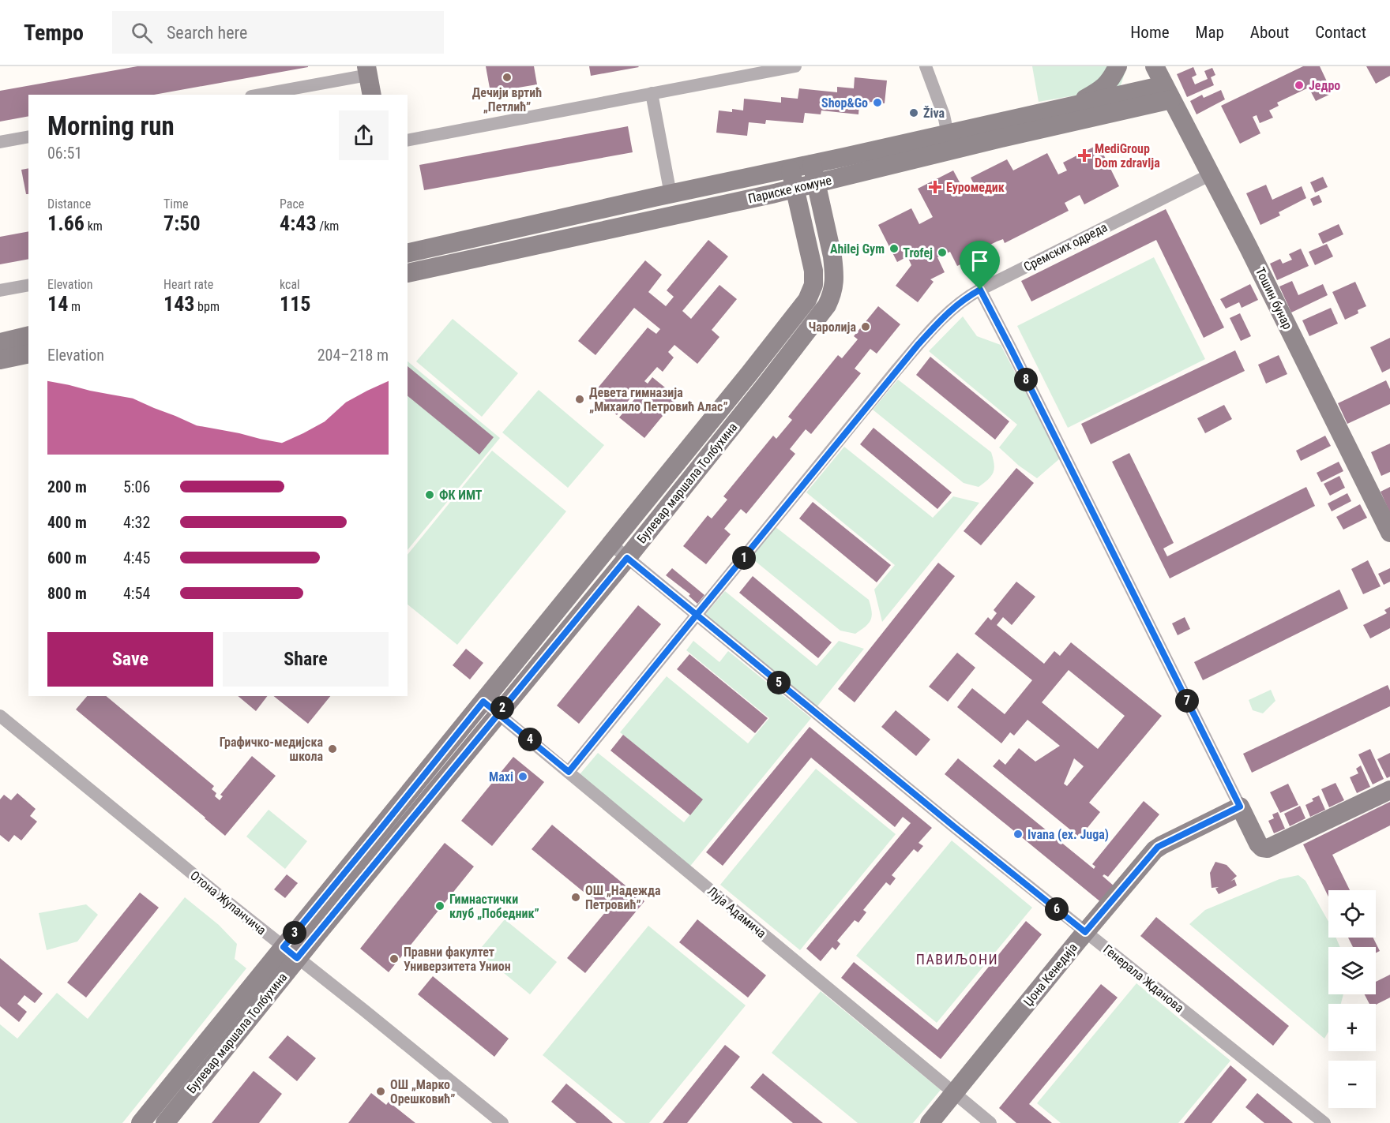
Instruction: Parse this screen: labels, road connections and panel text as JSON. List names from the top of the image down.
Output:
{
  "streets": {
    "street": [
      "Париске комуне",
      "Сремских одреда",
      "Тошин бунар",
      "Булевар маршала Толбухина",
      "Отона Жупанчича",
      "Луја Адамича",
      "Џона Кенедија",
      "Генерала Жданова"
    ]
  },
  "crossings": [
    ["Париске комуне", "Тошин бунар"],
    ["Париске комуне", "Булевар маршала Толбухина"],
    ["Сремских одреда", "Тошин бунар"],
    ["Сремских одреда", "Луја Адамича"],
    ["Сремских одреда", "Генерала Жданова"],
    ["Булевар маршала Толбухина", "Отона Жупанчича"],
    ["Булевар маршала Толбухина", "Луја Адамича"],
    ["Булевар маршала Толбухина", "Генерала Жданова"],
    ["Луја Адамича", "Џона Кенедија"],
    ["Џона Кенедија", "Генерала Жданова"]
  ],
  "districts": ["ПАВИЉОНИ"],
  "places": {
    "other": [
      "Дечији вртић „Петлић”",
      "Једро",
      "Shop&Go",
      "Živa",
      "Ahilej Gym",
      "Trofej",
      "Чаролија",
      "Девета гимназија „Михаило Петровић Алас”",
      "ФК ИМТ",
      "Графичко-медијска школа",
      "Maxi",
      "Ivana (ex. Juga)",
      "ОШ „Надежда Петровић”",
      "Гимнастички клуб „Победник”",
      "Правни факултет Универзитета Унион",
      "ОШ „Марко Орешковић”"
    ],
    "health": ["MediGroup Dom zdravlja", "Еуромедик"]
  },
  "page": {
    "header": "Tempo",
    "search": "Search here",
    "nav": [
      "Home",
      "Map",
      "About",
      "Contact"
    ],
    "heading": ["Morning run", "06:51"],
    "stats": [
      ["Distance", "1.66 km"],
      ["Time", "7:50"],
      ["Pace", "4:43 /km"],
      ["Elevation", "14 m"],
      ["Heart rate", "143 bpm"],
      ["kcal", "115"]
    ],
    "chart": ["Elevation", "204–218 m"],
    "pins": [
      "8",
      "1",
      "5",
      "7",
      "2",
      "4",
      "6",
      "3"
    ],
    "list": [
      {
        "name": "200 m",
        "note": "5:06"
      },
      {
        "name": "400 m",
        "note": "4:32"
      },
      {
        "name": "600 m",
        "note": "4:45"
      },
      {
        "name": "800 m",
        "note": "4:54"
      }
    ],
    "buttons": ["Save", "Share"],
    "map_buttons": ["+", "−"]
  }
}
